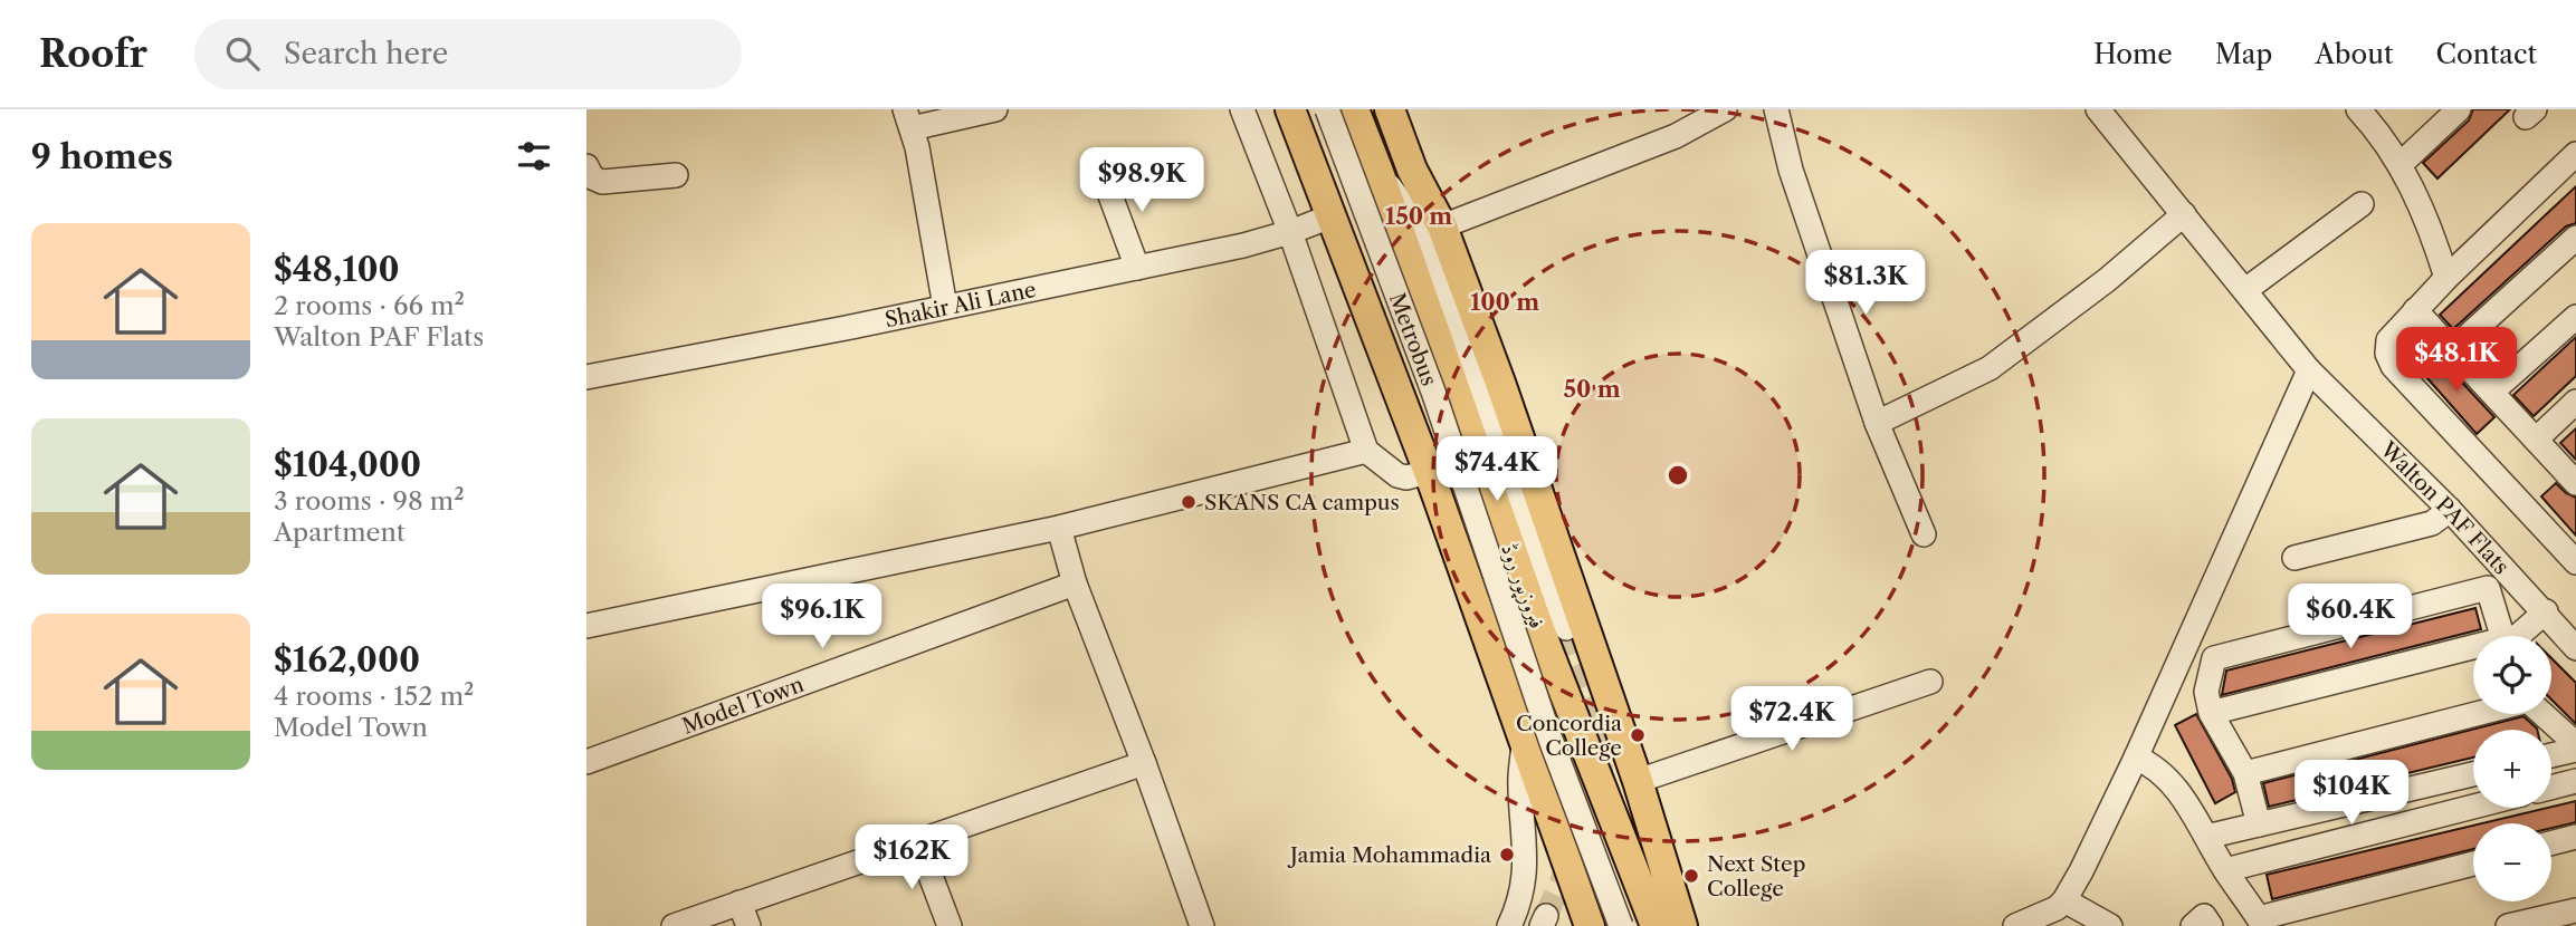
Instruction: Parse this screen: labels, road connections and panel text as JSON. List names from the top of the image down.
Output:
{
  "streets": {
    "main road": ["فیروزپور روڈ"],
    "street": [
      "Shakir Ali Lane",
      "Metrobus",
      "Walton PAF Flats",
      "Model Town"
    ]
  },
  "places": [
    "SKANS CA campus",
    "Concordia College",
    "Jamia Mohammadia",
    "Next Step College"
  ],
  "page": {
    "header": "Roofr",
    "search": "Search here",
    "nav": [
      "Home",
      "Map",
      "About",
      "Contact"
    ],
    "heading": "9 homes",
    "price": [
      "$98.9K",
      "$81.3K",
      "$48.1K",
      "$74.4K",
      "$96.1K",
      "$60.4K",
      "$72.4K",
      "$104K",
      "$162K"
    ],
    "list": [
      {
        "name": "$48,100",
        "note": "2 rooms · 66 m² · Walton PAF Flats"
      },
      {
        "name": "$104,000",
        "note": "3 rooms · 98 m² · Apartment"
      },
      {
        "name": "$162,000",
        "note": "4 rooms · 152 m² · Model Town"
      }
    ],
    "map_buttons": ["+", "−"]
  },
  "rings": ["150 m", "100 m", "50 m"]
}
